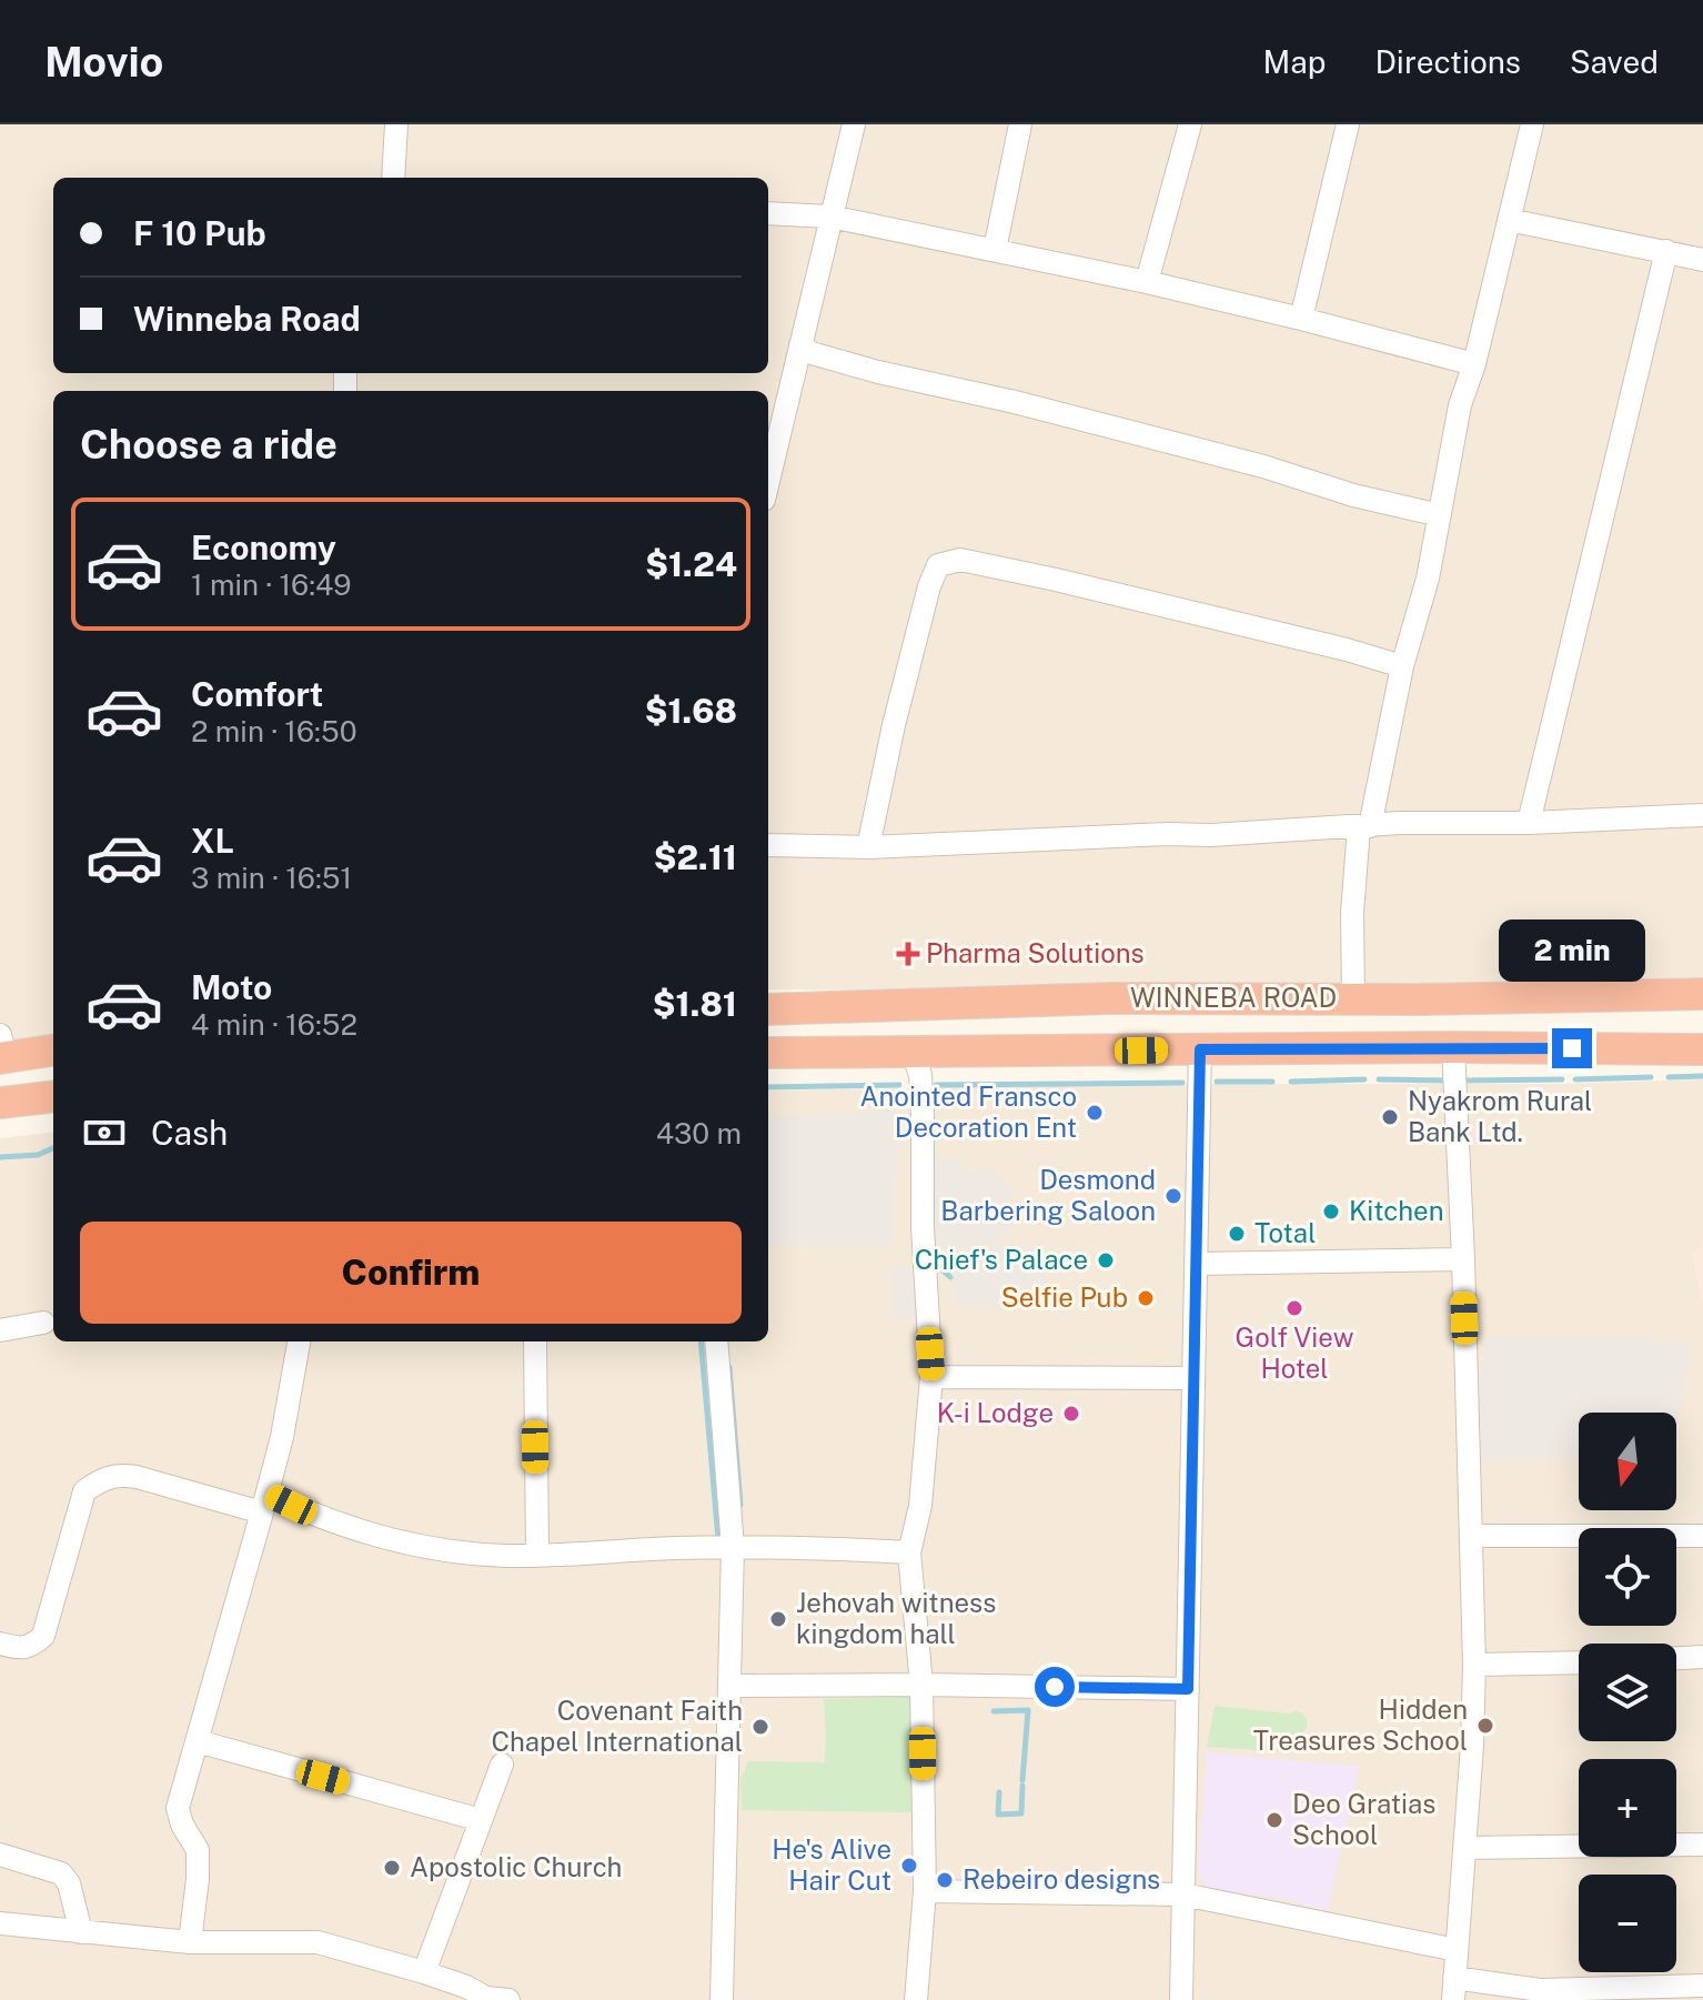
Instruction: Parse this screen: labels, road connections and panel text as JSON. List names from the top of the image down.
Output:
{
  "streets": {
    "highway": ["WINNEBA ROAD"]
  },
  "places": {
    "health": ["Pharma Solutions"],
    "other": [
      "Anointed Fransco Decoration Ent",
      "Nyakrom Rural Bank Ltd.",
      "Desmond Barbering Saloon",
      "Kitchen",
      "Total",
      "Chief's Palace",
      "Selfie Pub",
      "Golf View Hotel",
      "K-i Lodge",
      "Jehovah witness kingdom hall",
      "Hidden Treasures School",
      "Covenant Faith Chapel International",
      "Deo Gratias School",
      "He's Alive Hair Cut",
      "Apostolic Church",
      "Rebeiro designs"
    ]
  },
  "north": "bottom",
  "page": {
    "header": "Movio",
    "nav": ["Map", "Directions", "Saved"],
    "banner": ["F 10 Pub", "Winneba Road"],
    "heading": "Choose a ride",
    "list": [
      {
        "name": "Economy",
        "note": "1 min · 16:49",
        "value": "$1.24"
      },
      {
        "name": "Comfort",
        "note": "2 min · 16:50",
        "value": "$1.68"
      },
      {
        "name": "XL",
        "note": "3 min · 16:51",
        "value": "$2.11"
      },
      {
        "name": "Moto",
        "note": "4 min · 16:52",
        "value": "$1.81"
      }
    ],
    "bubble": "2 min",
    "pay": ["Cash", "430 m"],
    "buttons": "Confirm",
    "map_buttons": ["+", "−"]
  }
}
